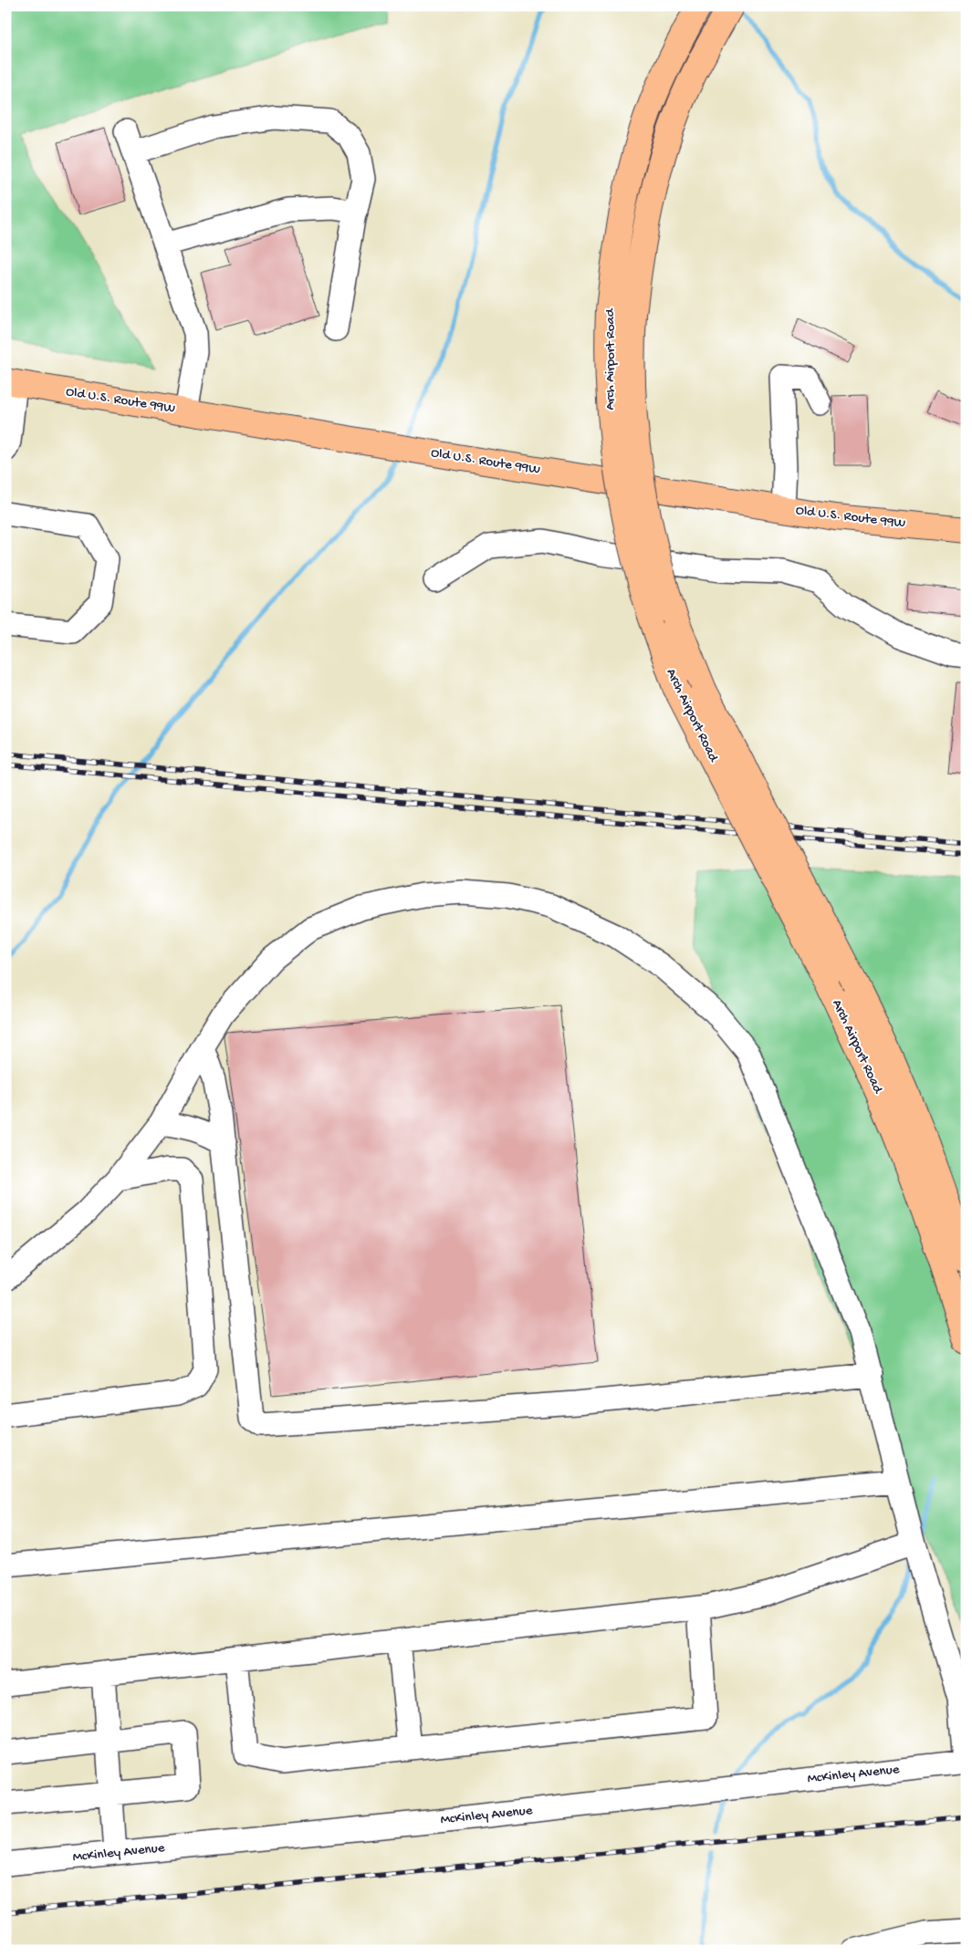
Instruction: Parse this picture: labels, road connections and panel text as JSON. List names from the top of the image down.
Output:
{
  "streets": {
    "main road": ["Arch Airport Road", "Old U.S. Route 99W"],
    "street": ["McKinley Avenue"]
  }
}
